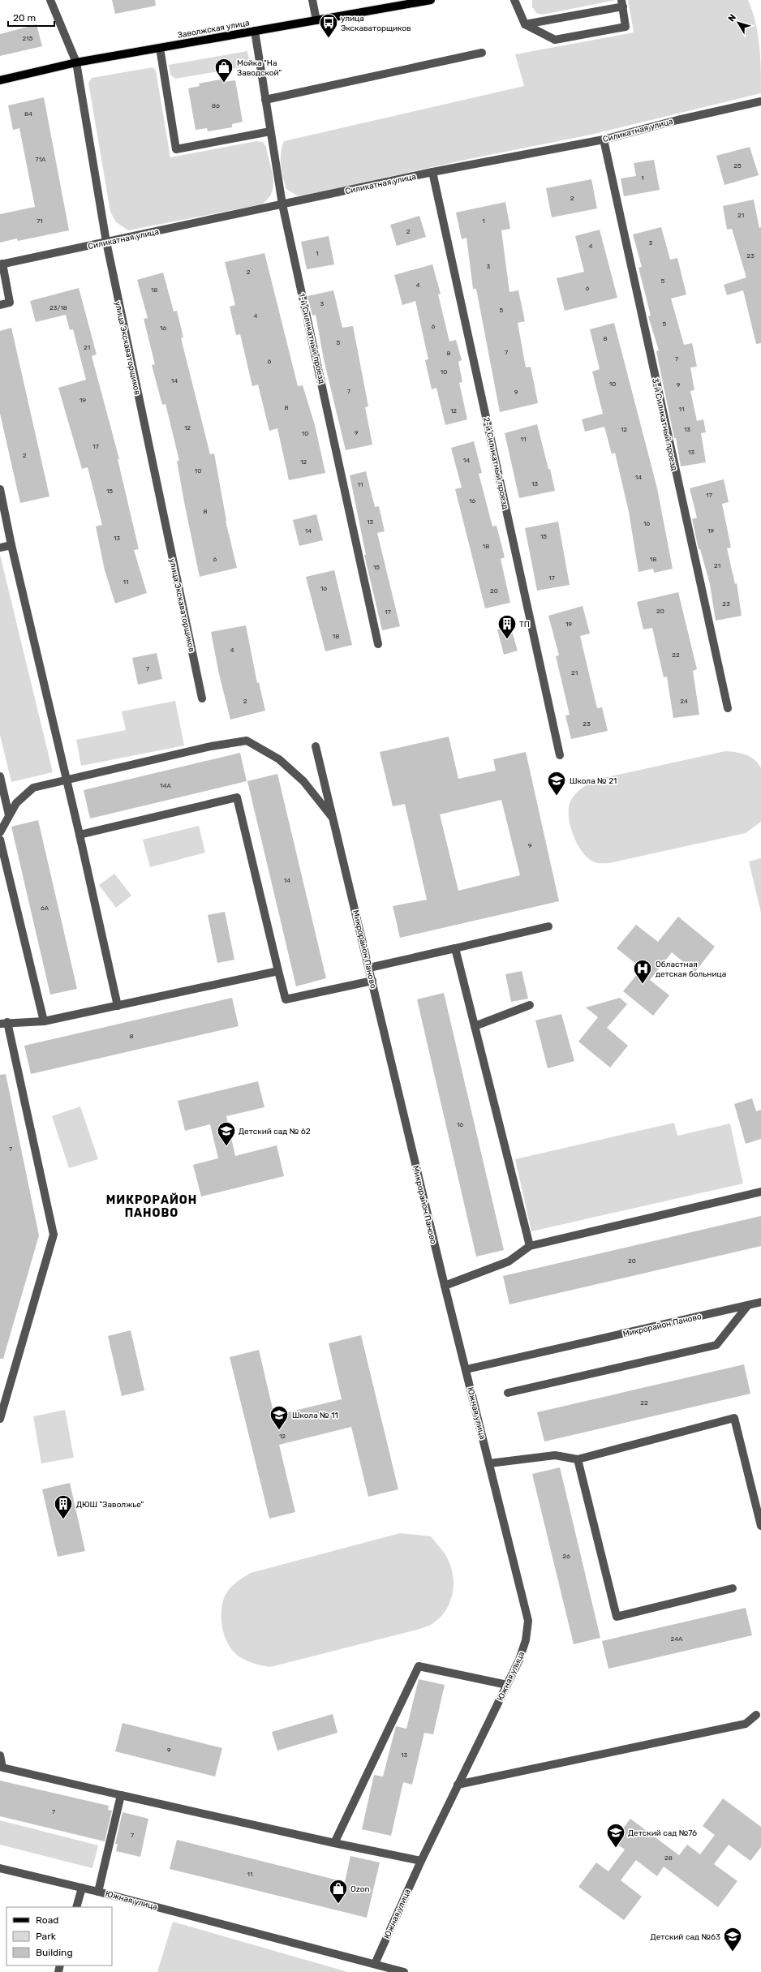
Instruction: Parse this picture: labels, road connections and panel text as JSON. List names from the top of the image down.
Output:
{
  "streets": {
    "main road": ["Заволжская улица"],
    "street": [
      "Силикатная улица",
      "1-й Силикатный проезд",
      "улица Экскаваторщиков",
      "3-й Силикатный проезд",
      "2-й Силикатный проезд",
      "Микрорайон Паново",
      "Южная улица"
    ]
  },
  "crossings": [
    ["Заволжская улица", "1-й Силикатный проезд"],
    ["Заволжская улица", "улица Экскаваторщиков"],
    ["Силикатная улица", "1-й Силикатный проезд"],
    ["Силикатная улица", "улица Экскаваторщиков"],
    ["Силикатная улица", "3-й Силикатный проезд"],
    ["Силикатная улица", "2-й Силикатный проезд"],
    ["Микрорайон Паново", "Южная улица"]
  ],
  "districts": ["МИКРОРАЙОН ПАНОВО"],
  "places": {
    "bus stop": ["улица Экскаваторщиков"],
    "shop": ["Мойка \"На Заводской\"", "Ozon"],
    "building": ["ТП", "ДЮШ \"Заволжье\""],
    "school or university": [
      "Школа № 21",
      "Детский сад № 62",
      "Школа № 11",
      "Детский сад №76",
      "Детский сад №63"
    ],
    "hospital": ["Областная детская больница"]
  },
  "house_numbers": [
    "215",
    "86",
    "84",
    "71А",
    "25",
    "1",
    "2",
    "21",
    "71",
    "1",
    "2",
    "3",
    "4",
    "1",
    "23",
    "3",
    "2",
    "5",
    "4",
    "6",
    "18",
    "3",
    "23/18",
    "5",
    "4",
    "5",
    "6",
    "16",
    "8",
    "5",
    "21",
    "7",
    "8",
    "7",
    "6",
    "10",
    "14",
    "10",
    "9",
    "7",
    "9",
    "19",
    "8",
    "11",
    "12",
    "12",
    "12",
    "13",
    "9",
    "10",
    "11",
    "17",
    "13",
    "2",
    "14",
    "12",
    "10",
    "14",
    "13",
    "11",
    "15",
    "17",
    "16",
    "8",
    "13",
    "16",
    "14",
    "19",
    "15",
    "13",
    "18",
    "6",
    "18",
    "21",
    "15",
    "17",
    "11",
    "16",
    "20",
    "23",
    "20",
    "17",
    "19",
    "18",
    "4",
    "22",
    "7",
    "21",
    "2",
    "24",
    "23",
    "14А",
    "9",
    "14",
    "6А",
    "8",
    "16",
    "7",
    "20",
    "22",
    "12",
    "26",
    "24А",
    "9",
    "13",
    "7",
    "7",
    "28",
    "11"
  ],
  "legend": ["Road", "Park", "Building"],
  "scale_bar": "20 m",
  "north": "top left"
}
